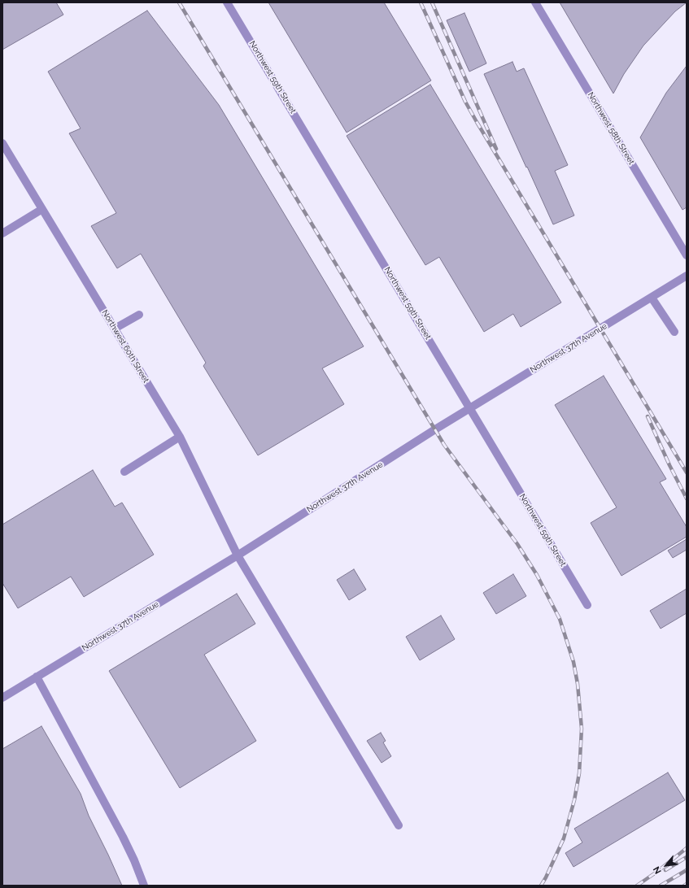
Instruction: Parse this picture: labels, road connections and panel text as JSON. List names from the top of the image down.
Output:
{
  "streets": {
    "street": [
      "Northwest 59th Street",
      "Northwest 58th Street",
      "Northwest 60th Street",
      "Northwest 37th Avenue"
    ]
  },
  "crossings": [
    ["Northwest 59th Street", "Northwest 37th Avenue"],
    ["Northwest 60th Street", "Northwest 37th Avenue"]
  ],
  "north": "bottom left"
}
